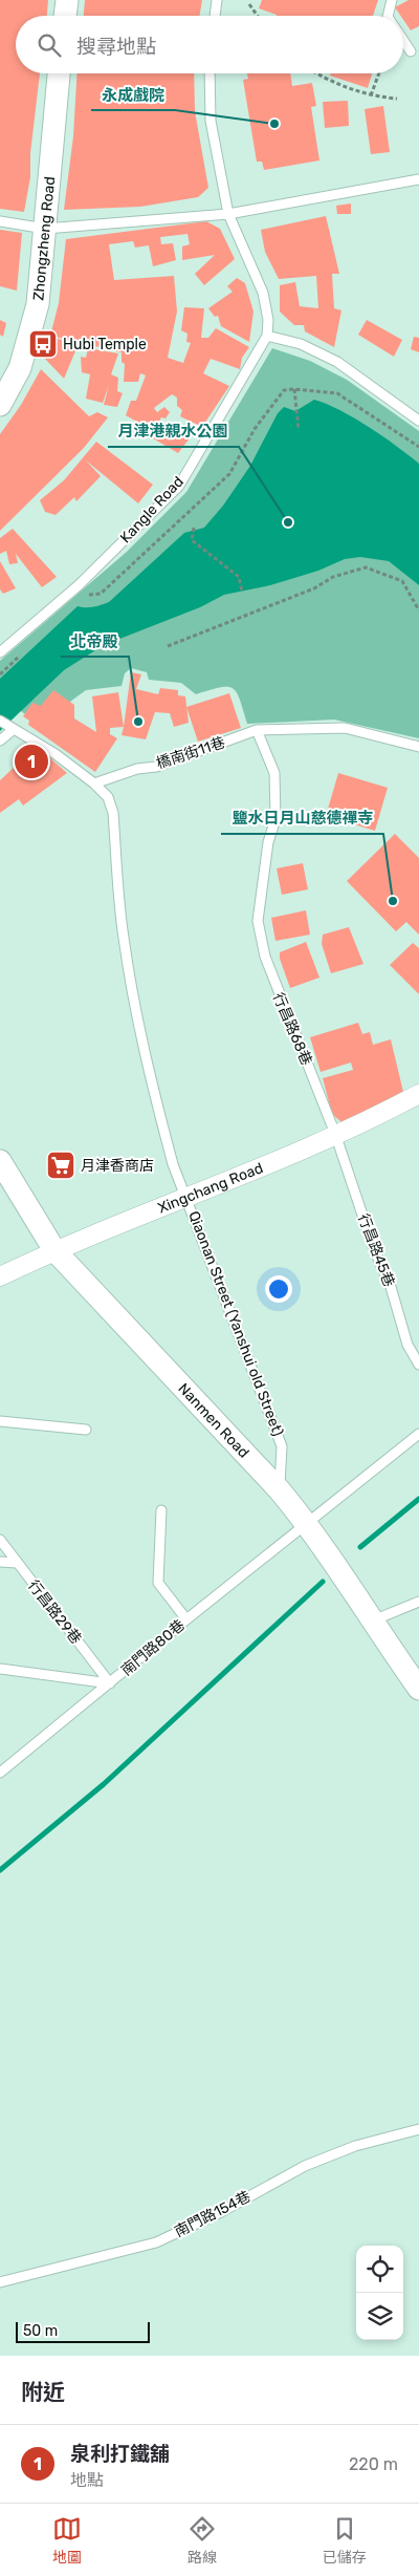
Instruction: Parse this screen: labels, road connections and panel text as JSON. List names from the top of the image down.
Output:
{
  "streets": {
    "street": ["Zhongzheng Road", "Xingchang Road", "Nanmen Road"],
    "lane": [
      "Kangle Road",
      "橋南街11巷",
      "行昌路68巷",
      "行昌路45巷",
      "Qiaonan Street (Yanshui old Street)",
      "行昌路29巷",
      "南門路80巷",
      "南門路154巷"
    ]
  },
  "crossings": [
    ["橋南街11巷", "行昌路68巷"],
    ["橋南街11巷", "Qiaonan Street (Yanshui old Street)"],
    ["行昌路68巷", "Xingchang Road"],
    ["行昌路68巷", "行昌路45巷"],
    ["Xingchang Road", "行昌路45巷"],
    ["Xingchang Road", "Qiaonan Street (Yanshui old Street)"],
    ["Xingchang Road", "Nanmen Road"],
    ["Qiaonan Street (Yanshui old Street)", "Nanmen Road"],
    ["Nanmen Road", "南門路80巷"],
    ["行昌路29巷", "南門路80巷"]
  ],
  "places": {
    "other": [
      "永成戲院",
      "月津港親水公園",
      "北帝殿",
      "鹽水日月山慈德禪寺"
    ],
    "bus stop": ["Hubi Temple"],
    "supermarket": ["月津香商店"]
  },
  "scale_bar": "50 m",
  "page": {
    "search": "搜尋地點",
    "pins": "1",
    "scale": "50 m",
    "heading": "附近",
    "list": [
      {
        "mark": "1",
        "name": "泉利打鐵舖",
        "note": "地點",
        "value": "220 m"
      }
    ],
    "nav": ["地圖", "路線", "已儲存"]
  }
}
